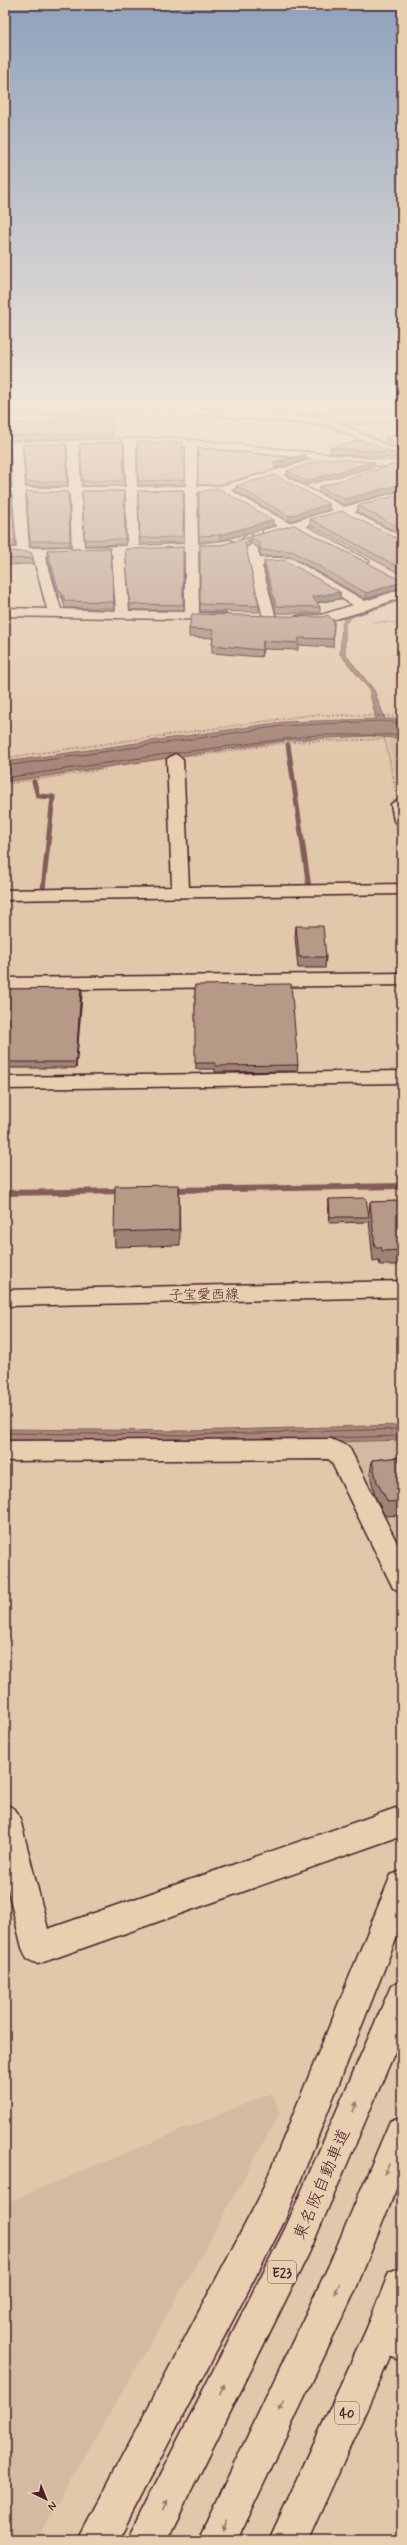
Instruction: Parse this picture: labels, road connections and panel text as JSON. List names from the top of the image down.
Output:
{
  "streets": {
    "main road": [
      "子宝愛西線",
      "東名阪自動車道",
      "E23",
      "40"
    ]
  },
  "north": "bottom right"
}
